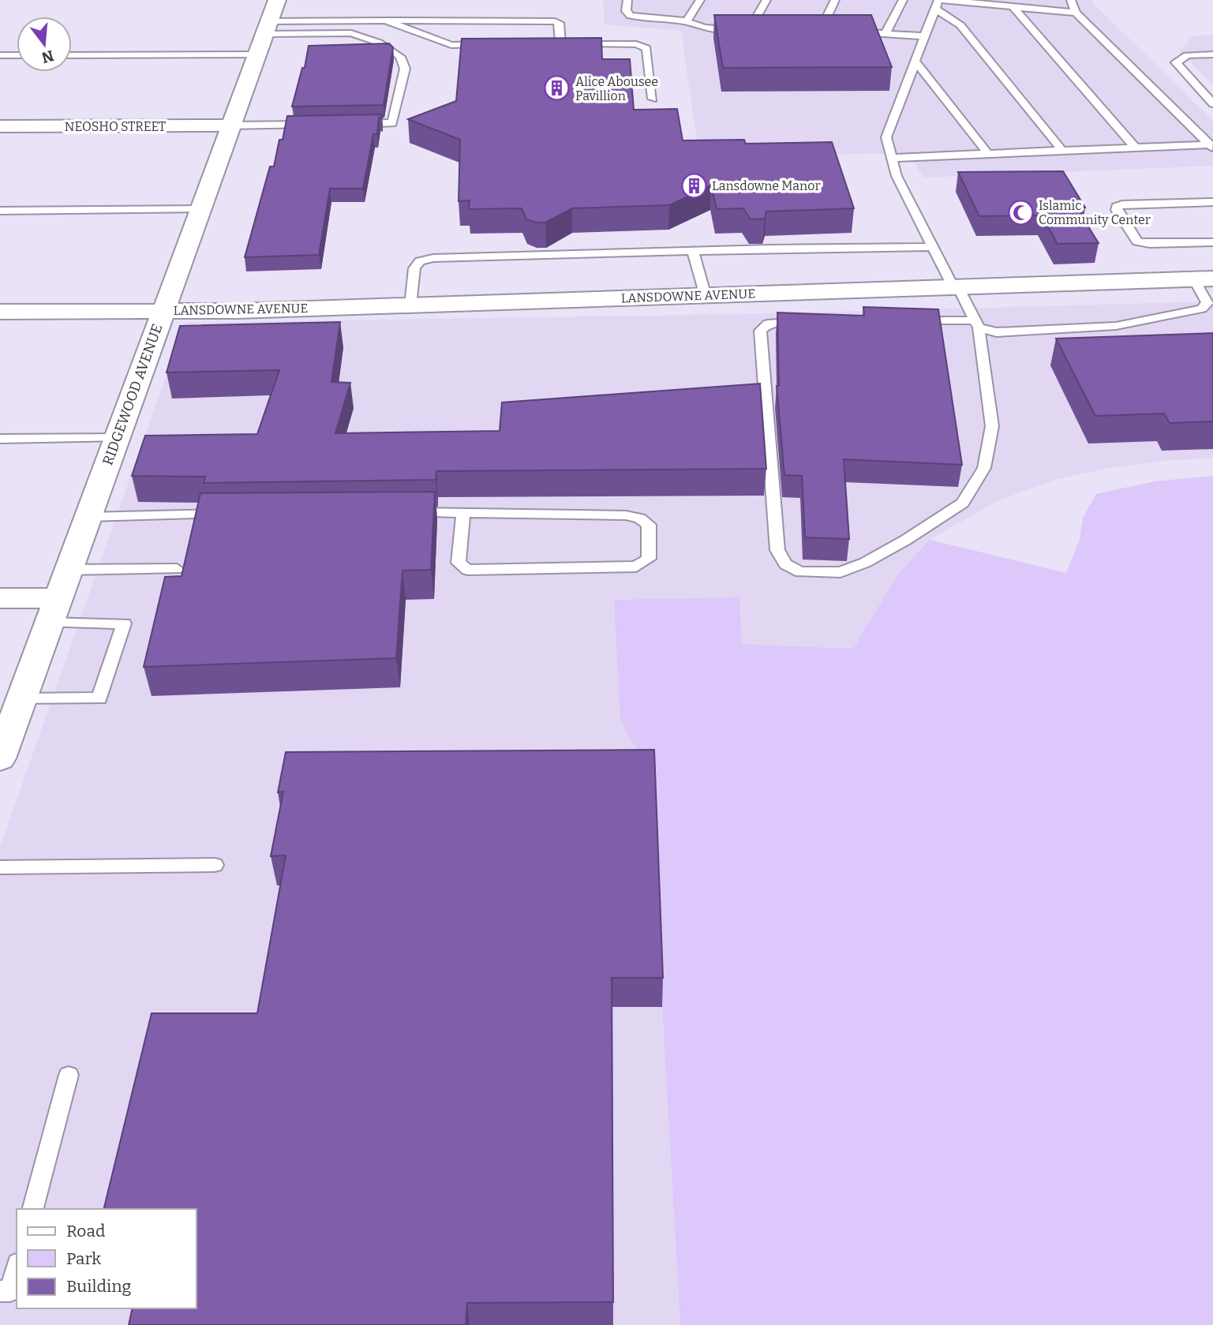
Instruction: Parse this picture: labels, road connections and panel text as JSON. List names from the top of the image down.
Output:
{
  "streets": {
    "street": ["NEOSHO STREET", "LANSDOWNE AVENUE", "RIDGEWOOD AVENUE"]
  },
  "crossings": [
    ["NEOSHO STREET", "RIDGEWOOD AVENUE"],
    ["LANSDOWNE AVENUE", "RIDGEWOOD AVENUE"]
  ],
  "places": {
    "building": ["Alice Abousee Pavillion", "Lansdowne Manor"],
    "mosque": ["Islamic Community Center"]
  },
  "legend": ["Road", "Park", "Building"],
  "north": "bottom"
}
